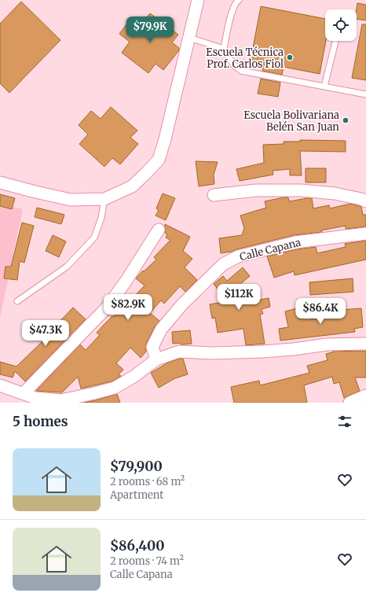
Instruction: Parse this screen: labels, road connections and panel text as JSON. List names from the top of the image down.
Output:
{
  "streets": {
    "street": ["Calle Capana"]
  },
  "places": ["Escuela Técnica Prof. Carlos Fiol", "Escuela Bolivariana Belén San Juan"],
  "page": {
    "price": [
      "$79.9K",
      "$112K",
      "$82.9K",
      "$86.4K",
      "$47.3K"
    ],
    "heading": "5 homes",
    "list": [
      {
        "name": "$79,900",
        "note": "2 rooms · 68 m² · Apartment"
      },
      {
        "name": "$86,400",
        "note": "2 rooms · 74 m² · Calle Capana"
      }
    ]
  }
}
